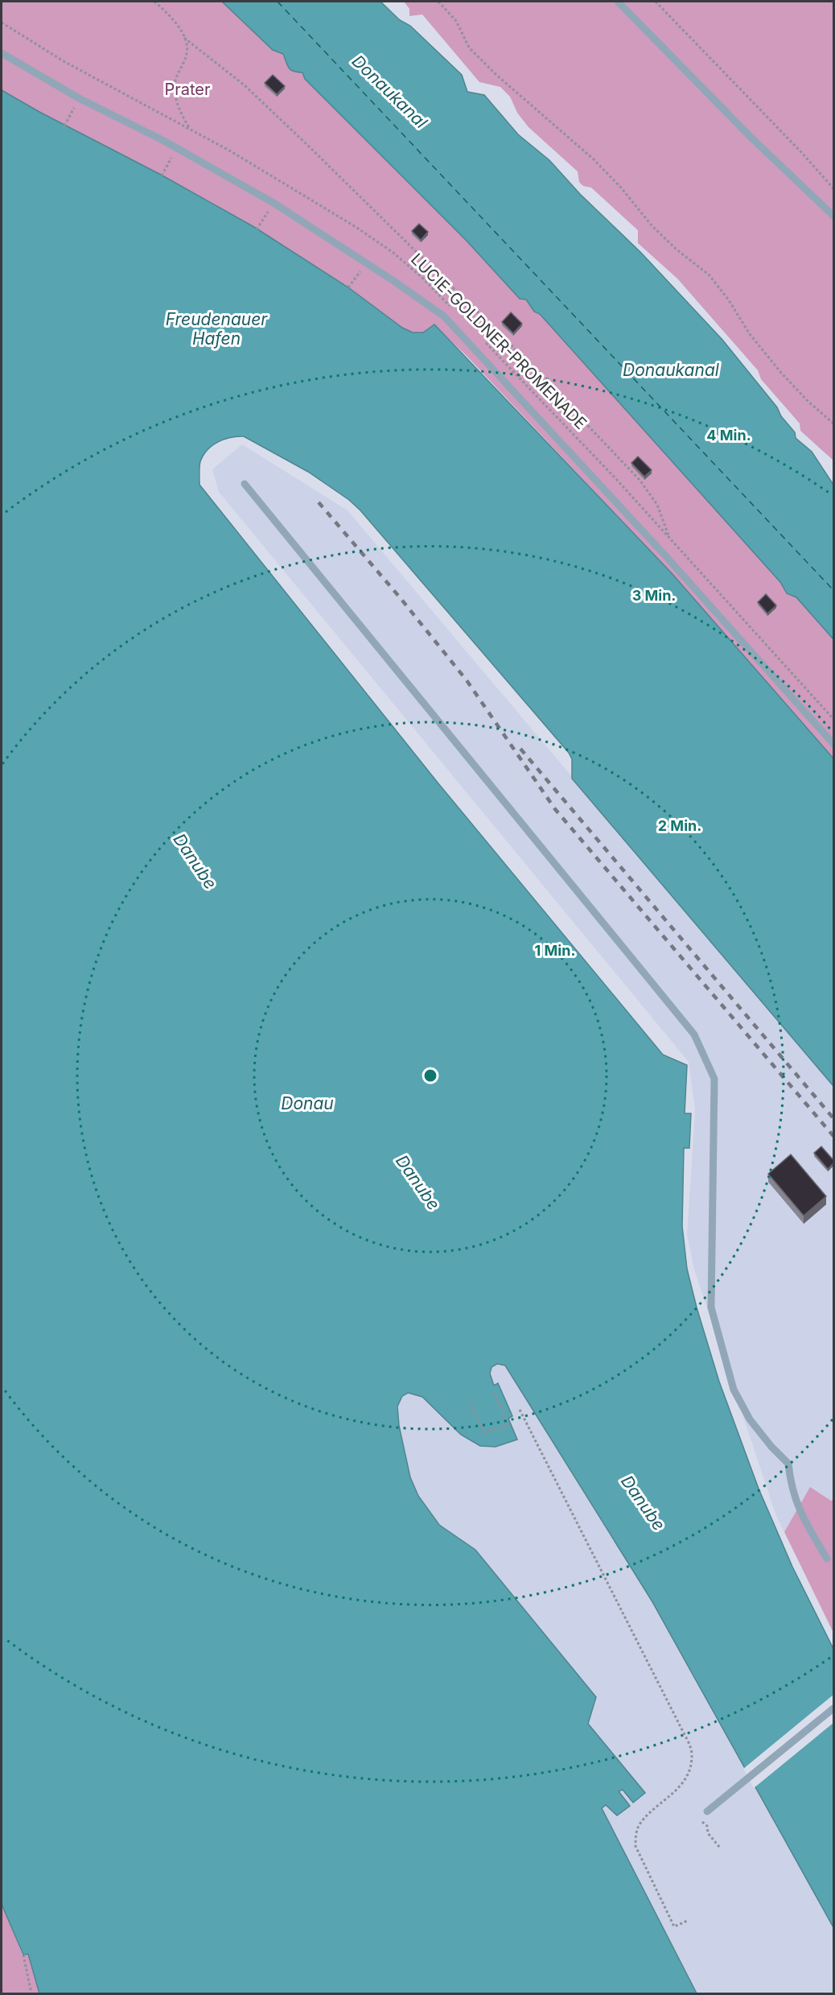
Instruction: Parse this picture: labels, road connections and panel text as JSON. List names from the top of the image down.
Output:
{
  "streets": {
    "path": ["LUCIE-GOLDNER-PROMENADE"]
  },
  "water": [
    "Donaukanal",
    "Freudenauer Hafen",
    "Danube",
    "Donau"
  ],
  "parks": ["Prater"],
  "rings": [
    "4 Min.",
    "3 Min.",
    "2 Min.",
    "1 Min."
  ]
}
